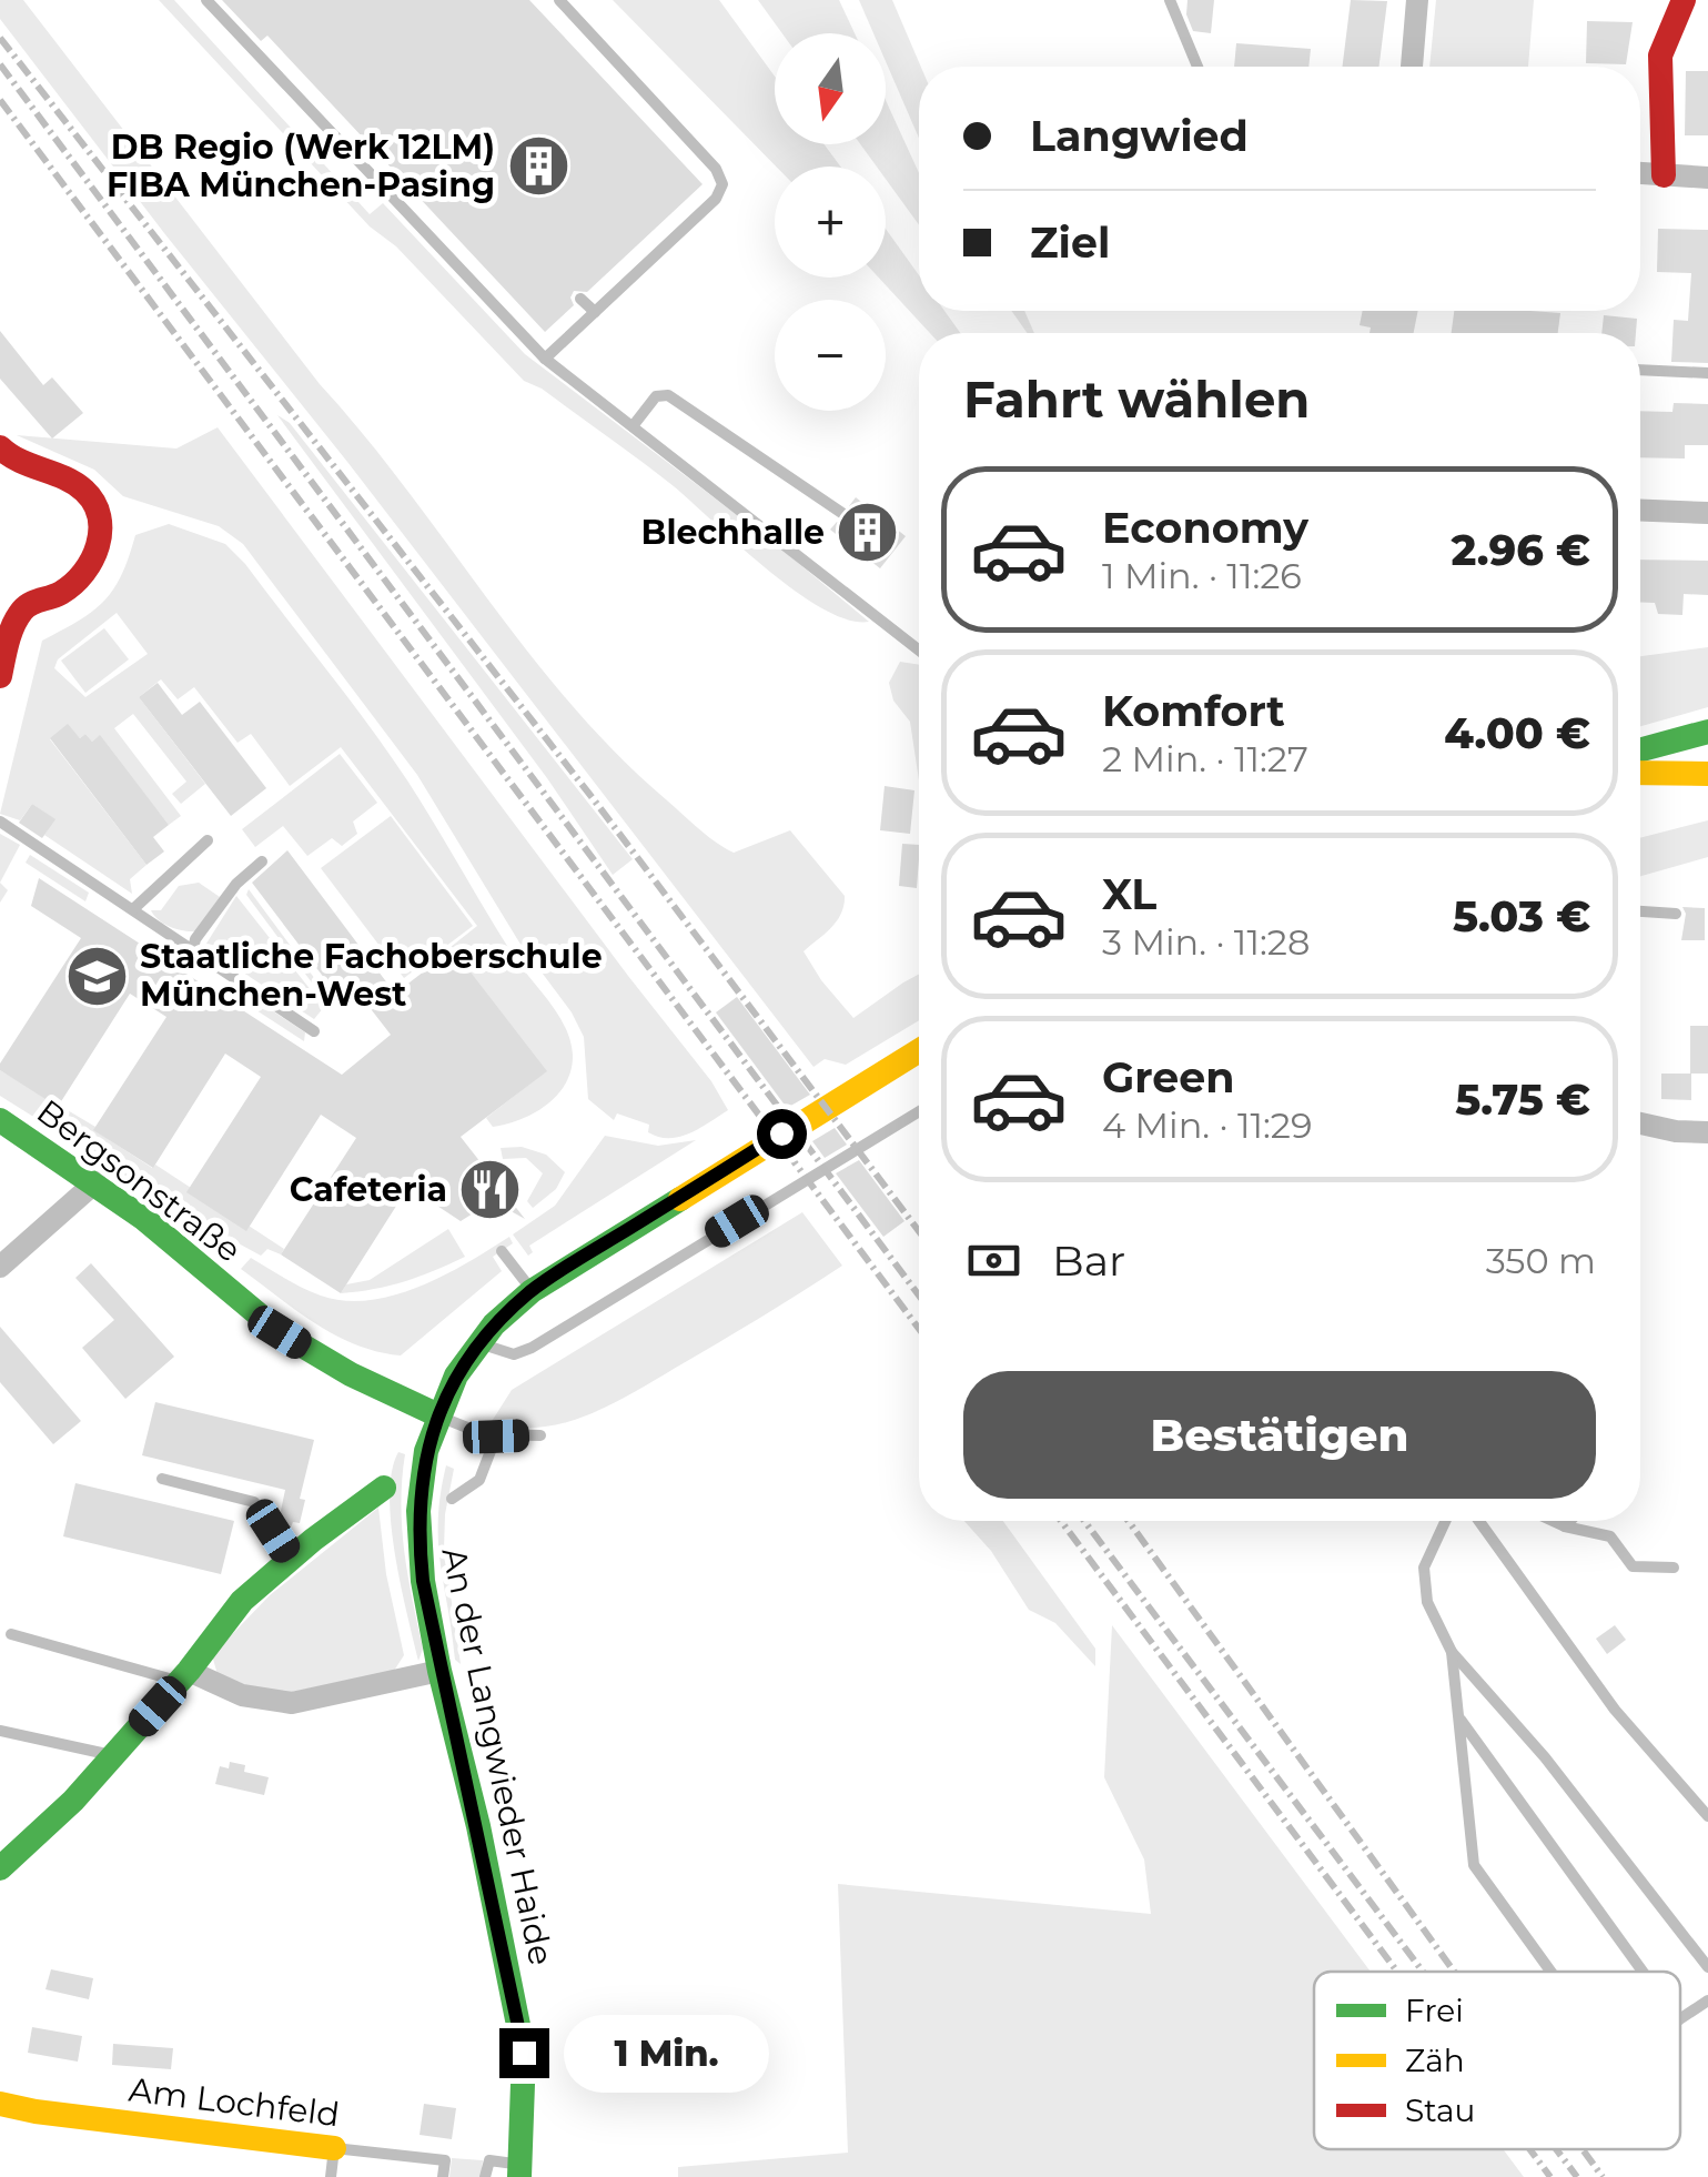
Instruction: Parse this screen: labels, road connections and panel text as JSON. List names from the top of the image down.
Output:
{
  "streets": {
    "street": ["Bergsonstraße", "An der Langwieder Haide", "Am Lochfeld"]
  },
  "crossings": [
    ["Bergsonstraße", "An der Langwieder Haide"]
  ],
  "places": {
    "building": ["DB Regio (Werk 12LM) FIBA München-Pasing", "Blechhalle"],
    "school or university": ["Staatliche Fachoberschule München-West"],
    "restaurant": ["Cafeteria"]
  },
  "legend": ["Frei", "Zäh", "Stau"],
  "north": "bottom",
  "page": {
    "map_buttons": ["+", "−"],
    "banner": ["Langwied", "Ziel"],
    "heading": "Fahrt wählen",
    "list": [
      {
        "name": "Economy",
        "note": "1 Min. · 11:26",
        "value": "2.96 €"
      },
      {
        "name": "Komfort",
        "note": "2 Min. · 11:27",
        "value": "4.00 €"
      },
      {
        "name": "XL",
        "note": "3 Min. · 11:28",
        "value": "5.03 €"
      },
      {
        "name": "Green",
        "note": "4 Min. · 11:29",
        "value": "5.75 €"
      }
    ],
    "pay": ["Bar", "350 m"],
    "buttons": "Bestätigen",
    "bubble": "1 Min."
  }
}
